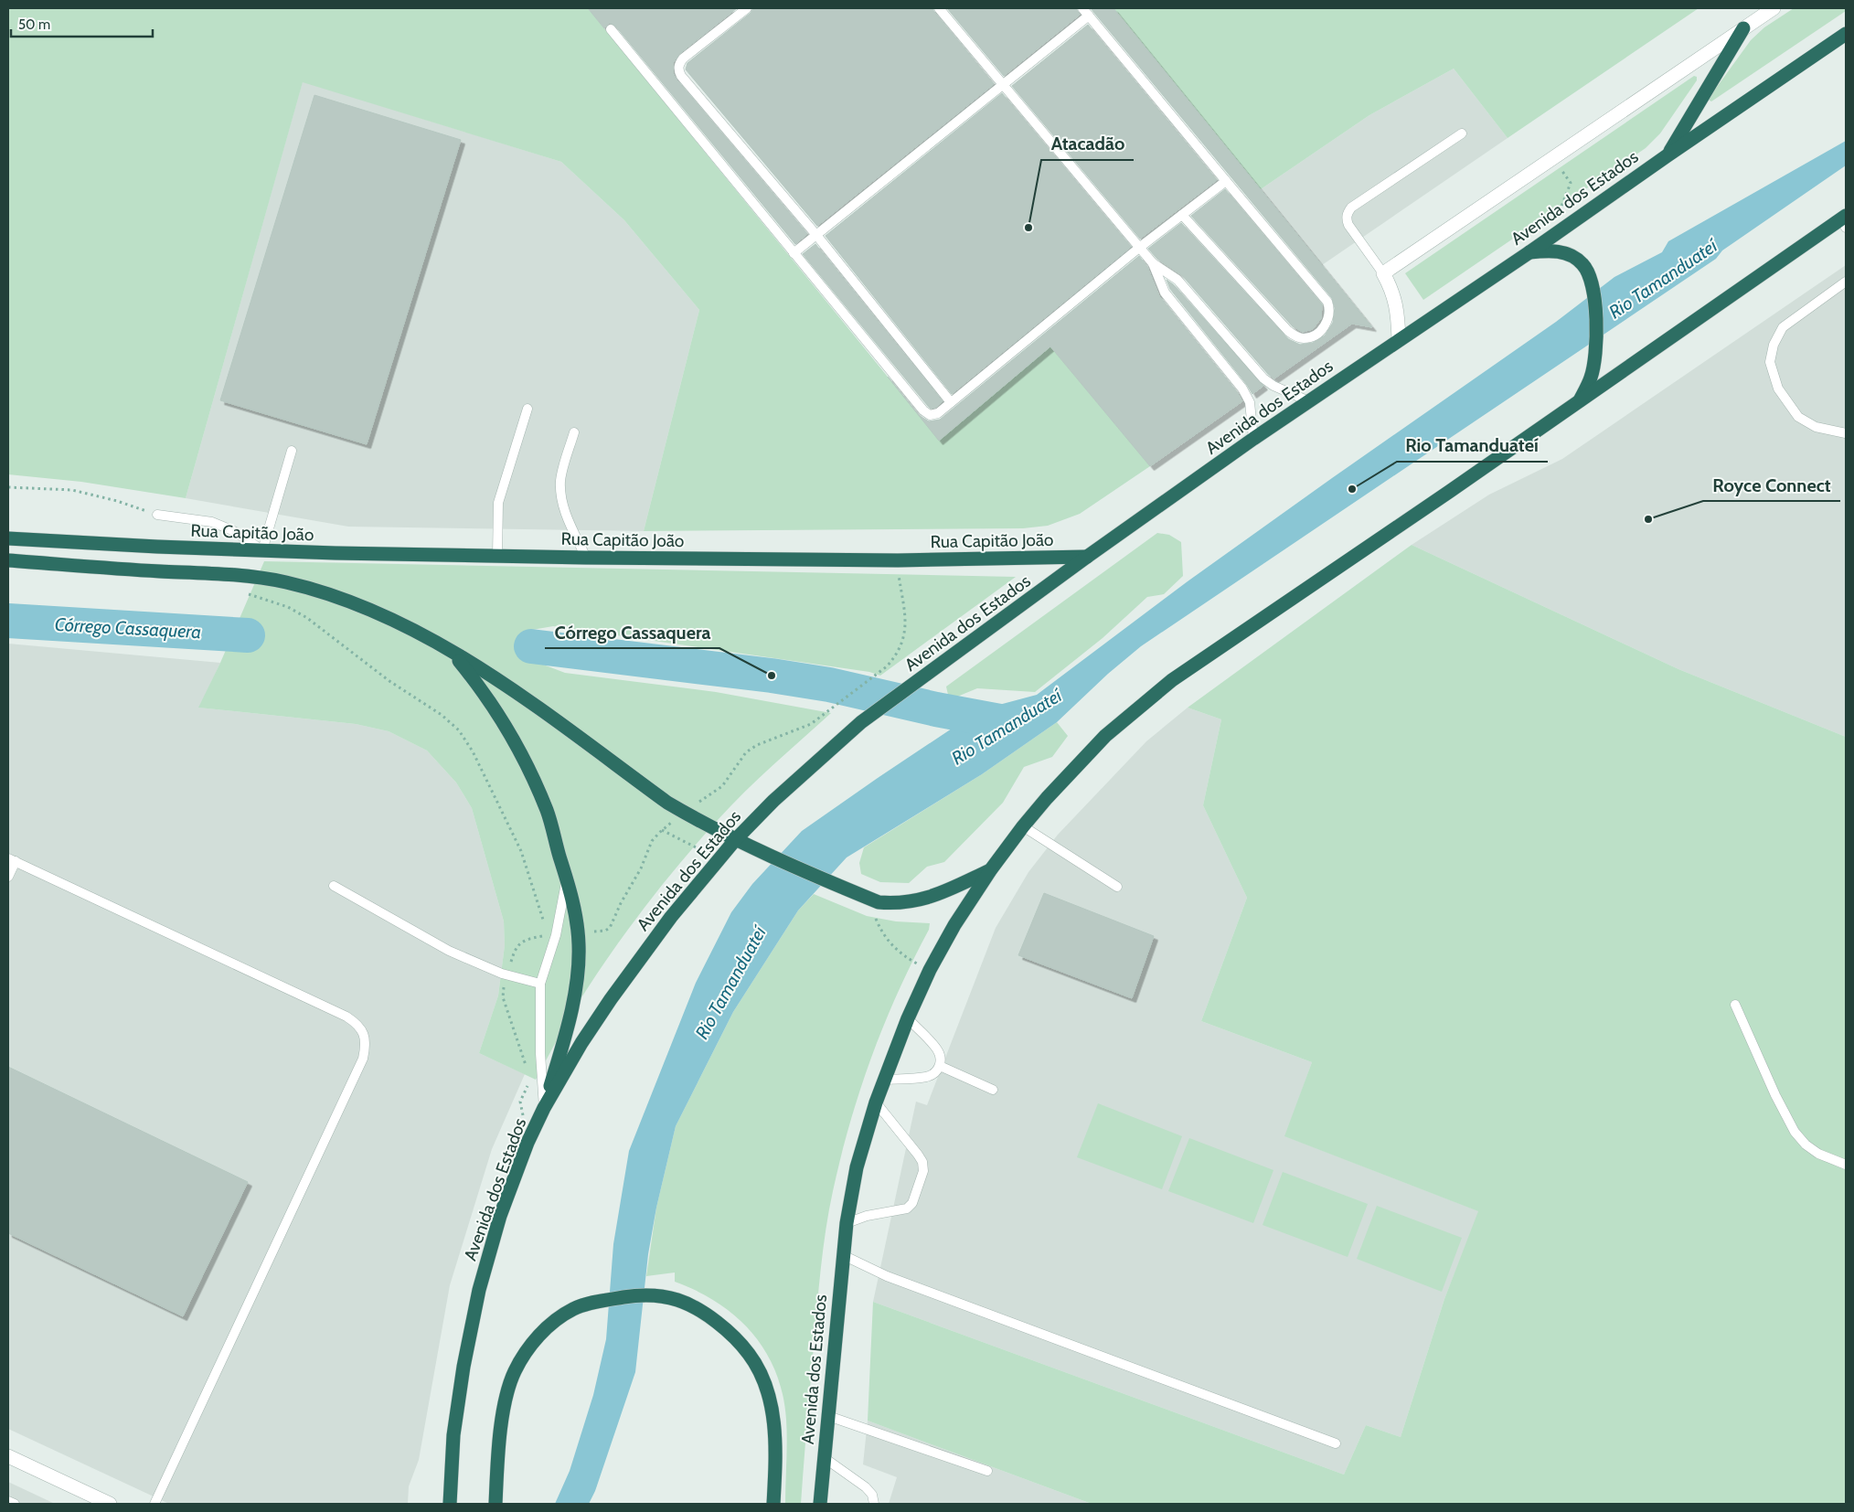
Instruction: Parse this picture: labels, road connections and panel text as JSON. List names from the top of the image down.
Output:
{
  "streets": {
    "highway": ["Avenida dos Estados", "Rua Capitão João"]
  },
  "crossings": [
    ["Avenida dos Estados", "Rua Capitão João"]
  ],
  "water": ["Rio Tamanduateí", "Córrego Cassaquera"],
  "places": [
    "Atacadão",
    "Rio Tamanduateí",
    "Royce Connect",
    "Córrego Cassaquera"
  ],
  "scale_bar": "50 m"
}
